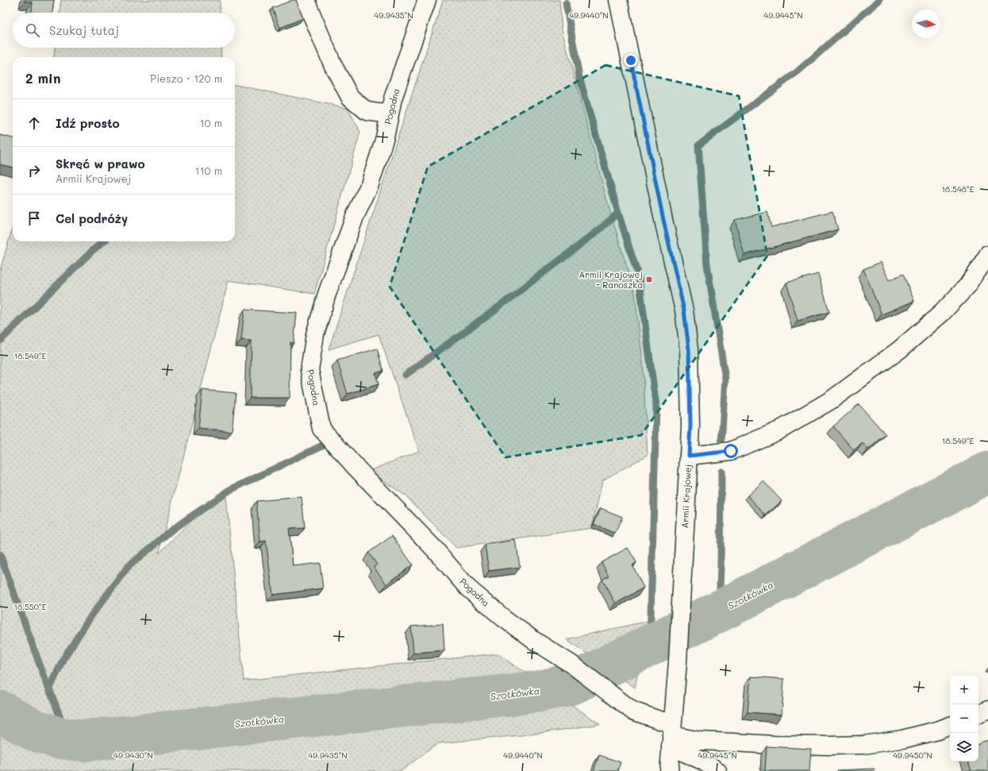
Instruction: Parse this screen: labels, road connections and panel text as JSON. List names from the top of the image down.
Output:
{
  "streets": {
    "street": ["Pogodna", "Armii Krajowej"]
  },
  "crossings": [
    ["Pogodna", "Armii Krajowej"]
  ],
  "water": ["Szotkówka"],
  "places": {
    "transit": ["Armii Krajowej - Ranoszka"]
  },
  "north": "right",
  "page": {
    "search": "Szukaj tutaj",
    "heading": ["2 min", "Pieszo · 120 m"],
    "list": [
      ["Idź prosto", "10 m"],
      ["Skręć w prawo", "Armii Krajowej", "110 m"],
      "Cel podróży"
    ],
    "map_buttons": ["+", "−"]
  },
  "coordinates": [
    "49.9435°N",
    "49.9440°N",
    "49.9445°N",
    "18.548°E",
    "18.549°E",
    "18.550°E",
    "49.9430°N",
    "49.9450°N"
  ]
}
